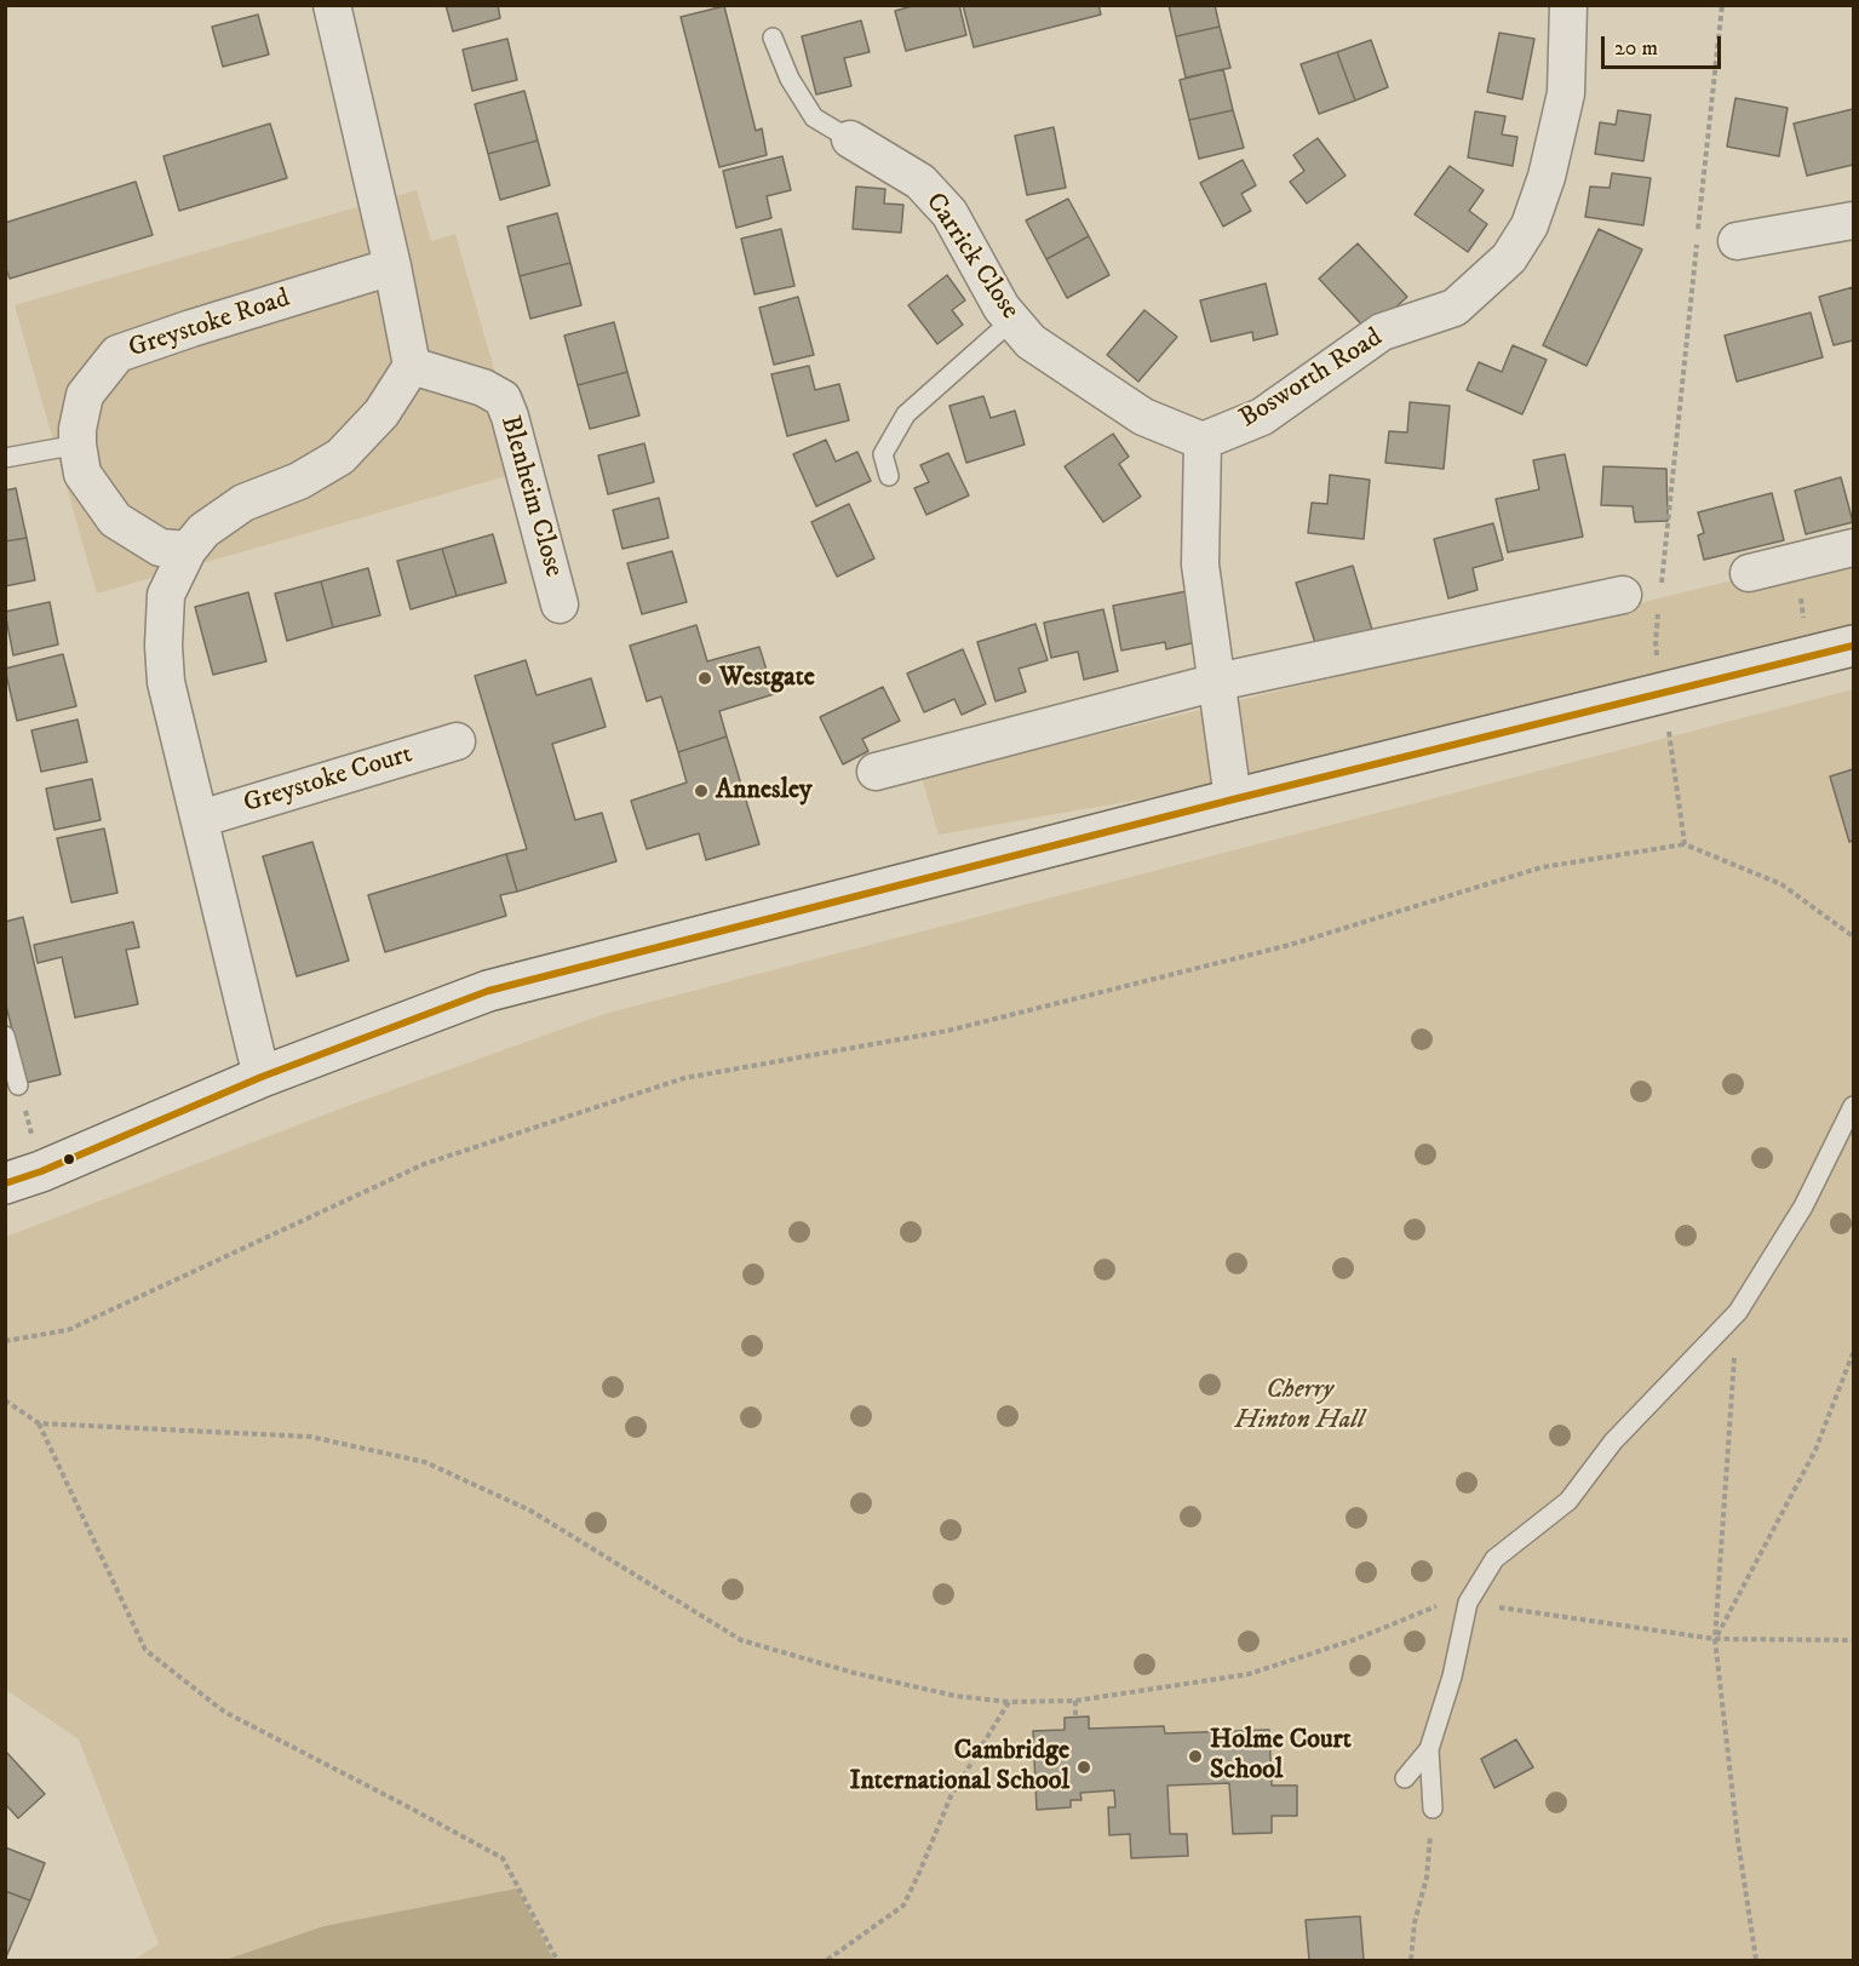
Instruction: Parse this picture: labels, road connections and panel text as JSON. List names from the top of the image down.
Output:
{
  "streets": {
    "street": [
      "Carrick Close",
      "Greystoke Road",
      "Bosworth Road",
      "Blenheim Close",
      "Greystoke Court"
    ]
  },
  "crossings": [
    ["Carrick Close", "Bosworth Road"]
  ],
  "parks": ["Cherry Hinton Hall"],
  "places": [
    "Westgate",
    "Annesley",
    "Holme Court School",
    "Cambridge International School"
  ],
  "scale_bar": "20 m"
}
